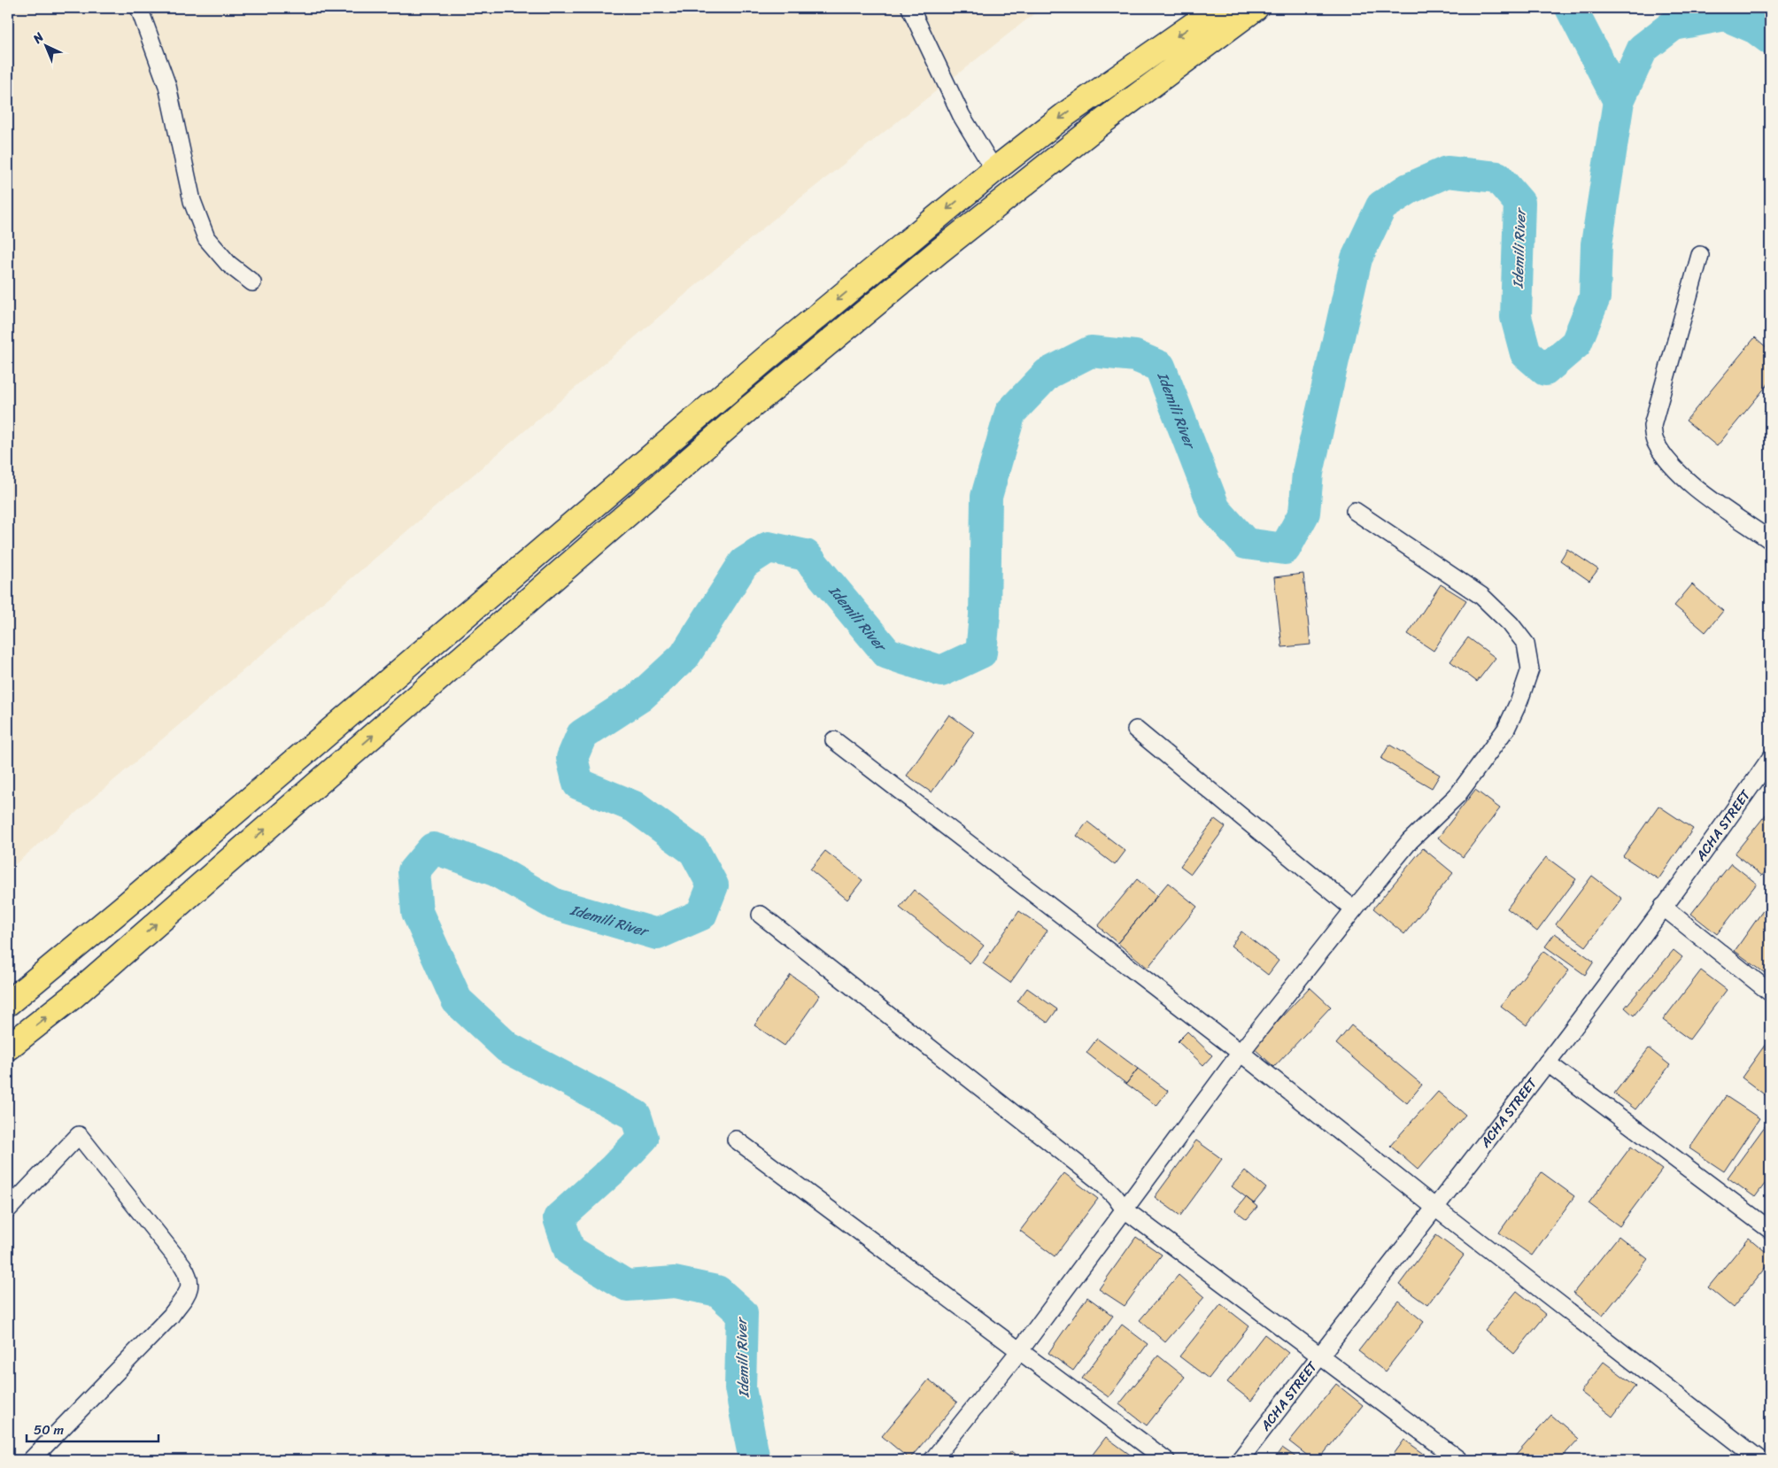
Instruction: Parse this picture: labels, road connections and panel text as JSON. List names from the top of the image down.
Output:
{
  "streets": {
    "street": ["ACHA STREET"]
  },
  "water": ["Idemili River"],
  "scale_bar": "50 m",
  "north": "top left"
}
